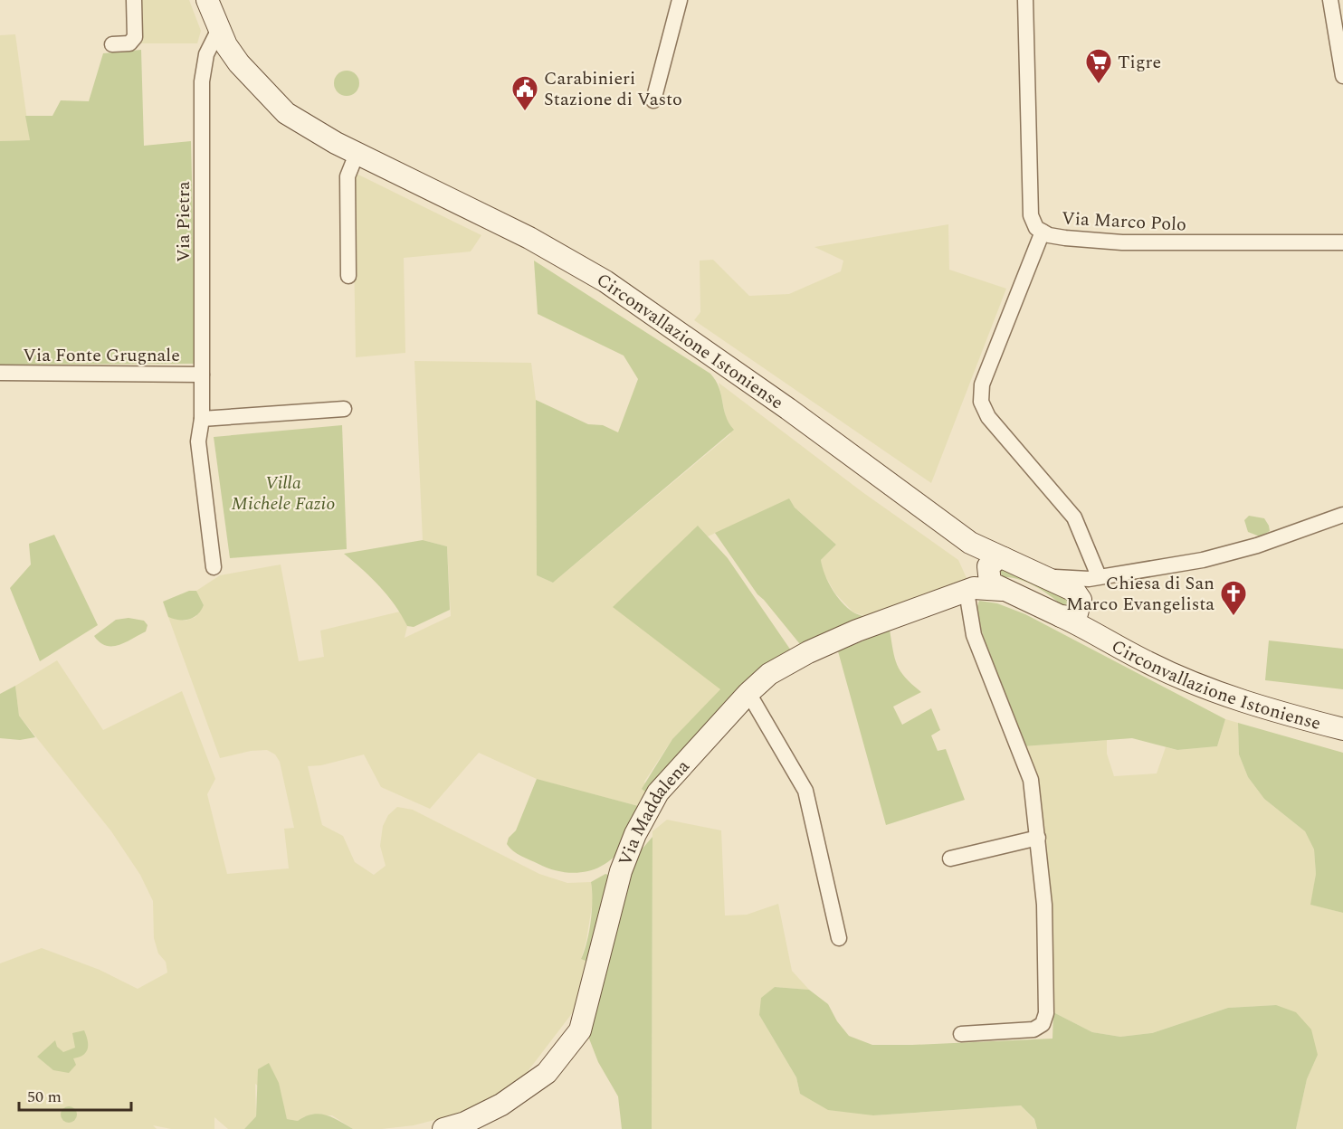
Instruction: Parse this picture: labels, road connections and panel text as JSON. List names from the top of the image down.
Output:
{
  "streets": {
    "main road": ["Circonvallazione Istoniense", "Via Maddalena"],
    "street": ["Via Marco Polo", "Via Pietra", "Via Fonte Grugnale"]
  },
  "crossings": [
    ["Via Pietra", "Circonvallazione Istoniense"],
    ["Via Pietra", "Via Fonte Grugnale"],
    ["Circonvallazione Istoniense", "Via Maddalena"]
  ],
  "parks": ["Villa Michele Fazio"],
  "places": {
    "supermarket": ["Tigre"],
    "public building": ["Carabinieri Stazione di Vasto"],
    "church": ["Chiesa di San Marco Evangelista"]
  },
  "scale_bar": "50 m"
}
